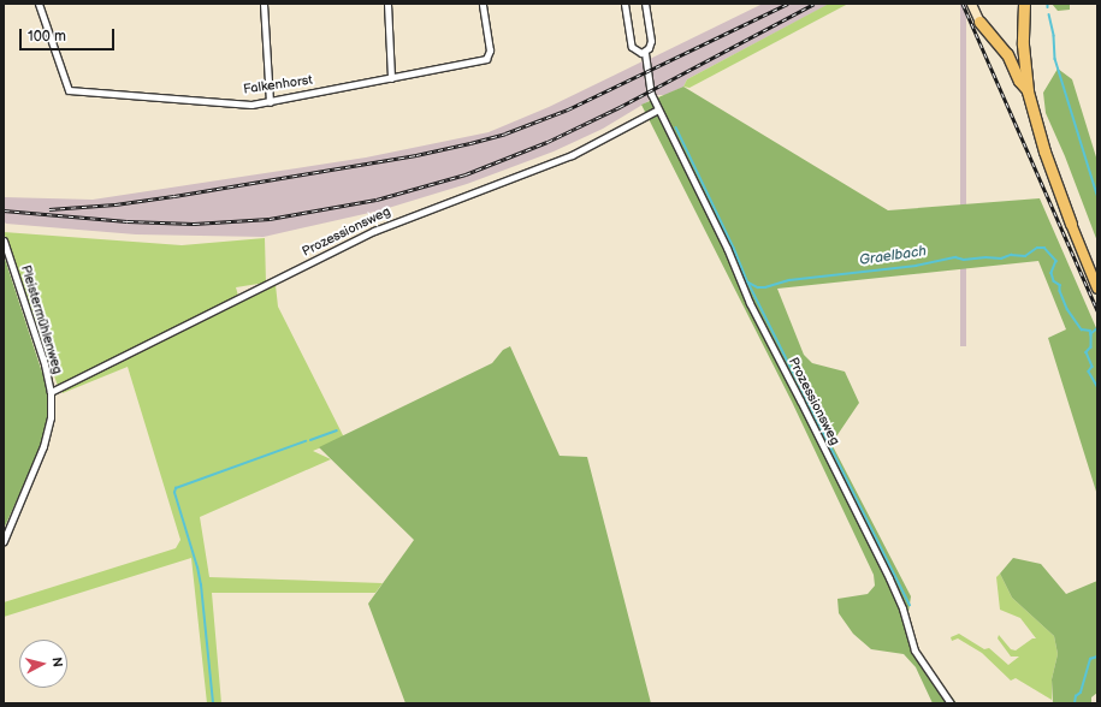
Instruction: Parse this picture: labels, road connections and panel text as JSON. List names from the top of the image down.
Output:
{
  "streets": {
    "street": ["Falkenhorst", "Prozessionsweg", "Pleistermühlenweg"]
  },
  "crossings": [
    ["Prozessionsweg", "Pleistermühlenweg"]
  ],
  "water": ["Graelbach"],
  "scale_bar": "100 m",
  "north": "right"
}
